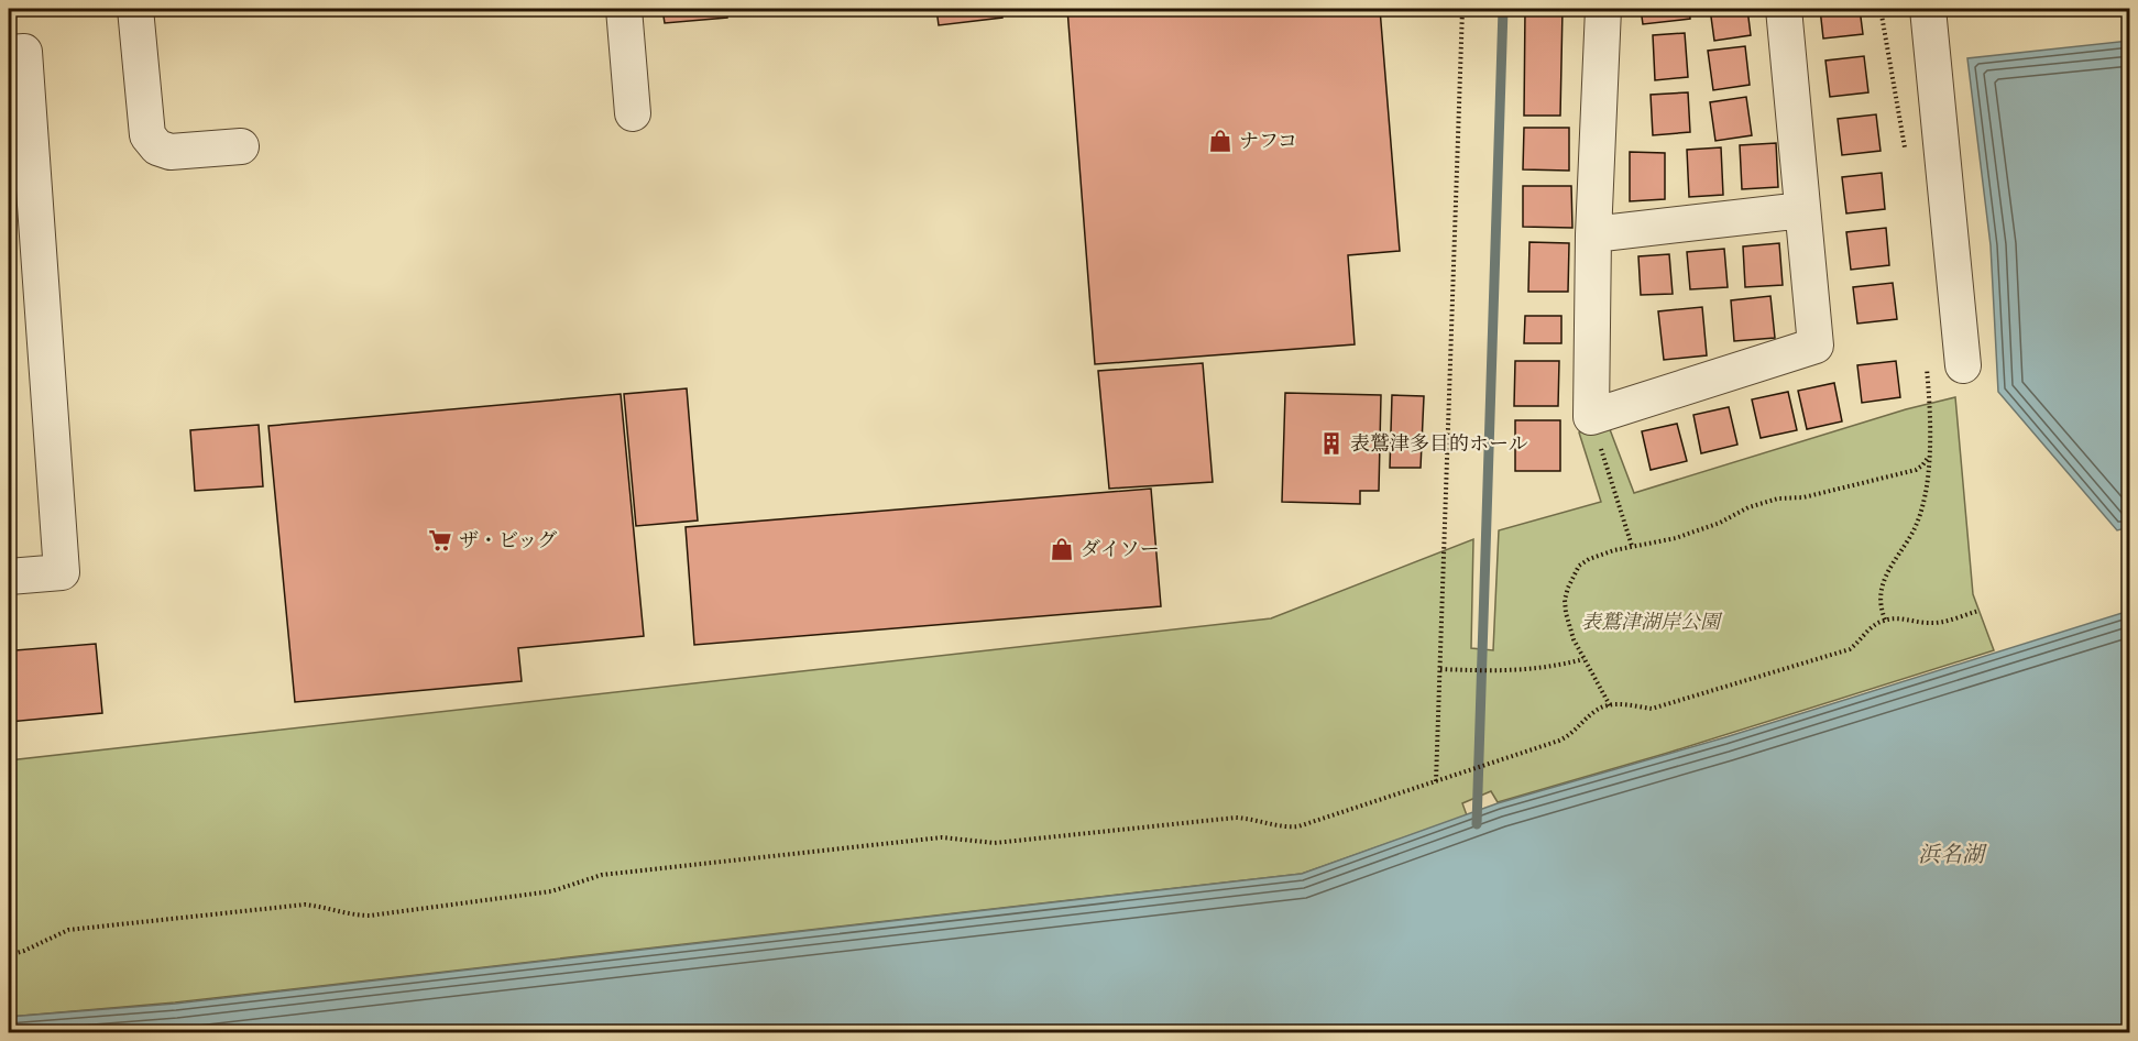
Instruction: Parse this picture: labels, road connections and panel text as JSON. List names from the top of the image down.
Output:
{
  "water": ["浜名湖"],
  "parks": ["表鷲津湖岸公園"],
  "places": {
    "shop": ["ナフコ", "ダイソー"],
    "building": ["表鷲津多目的ホール"],
    "supermarket": ["ザ・ビッグ"]
  }
}
